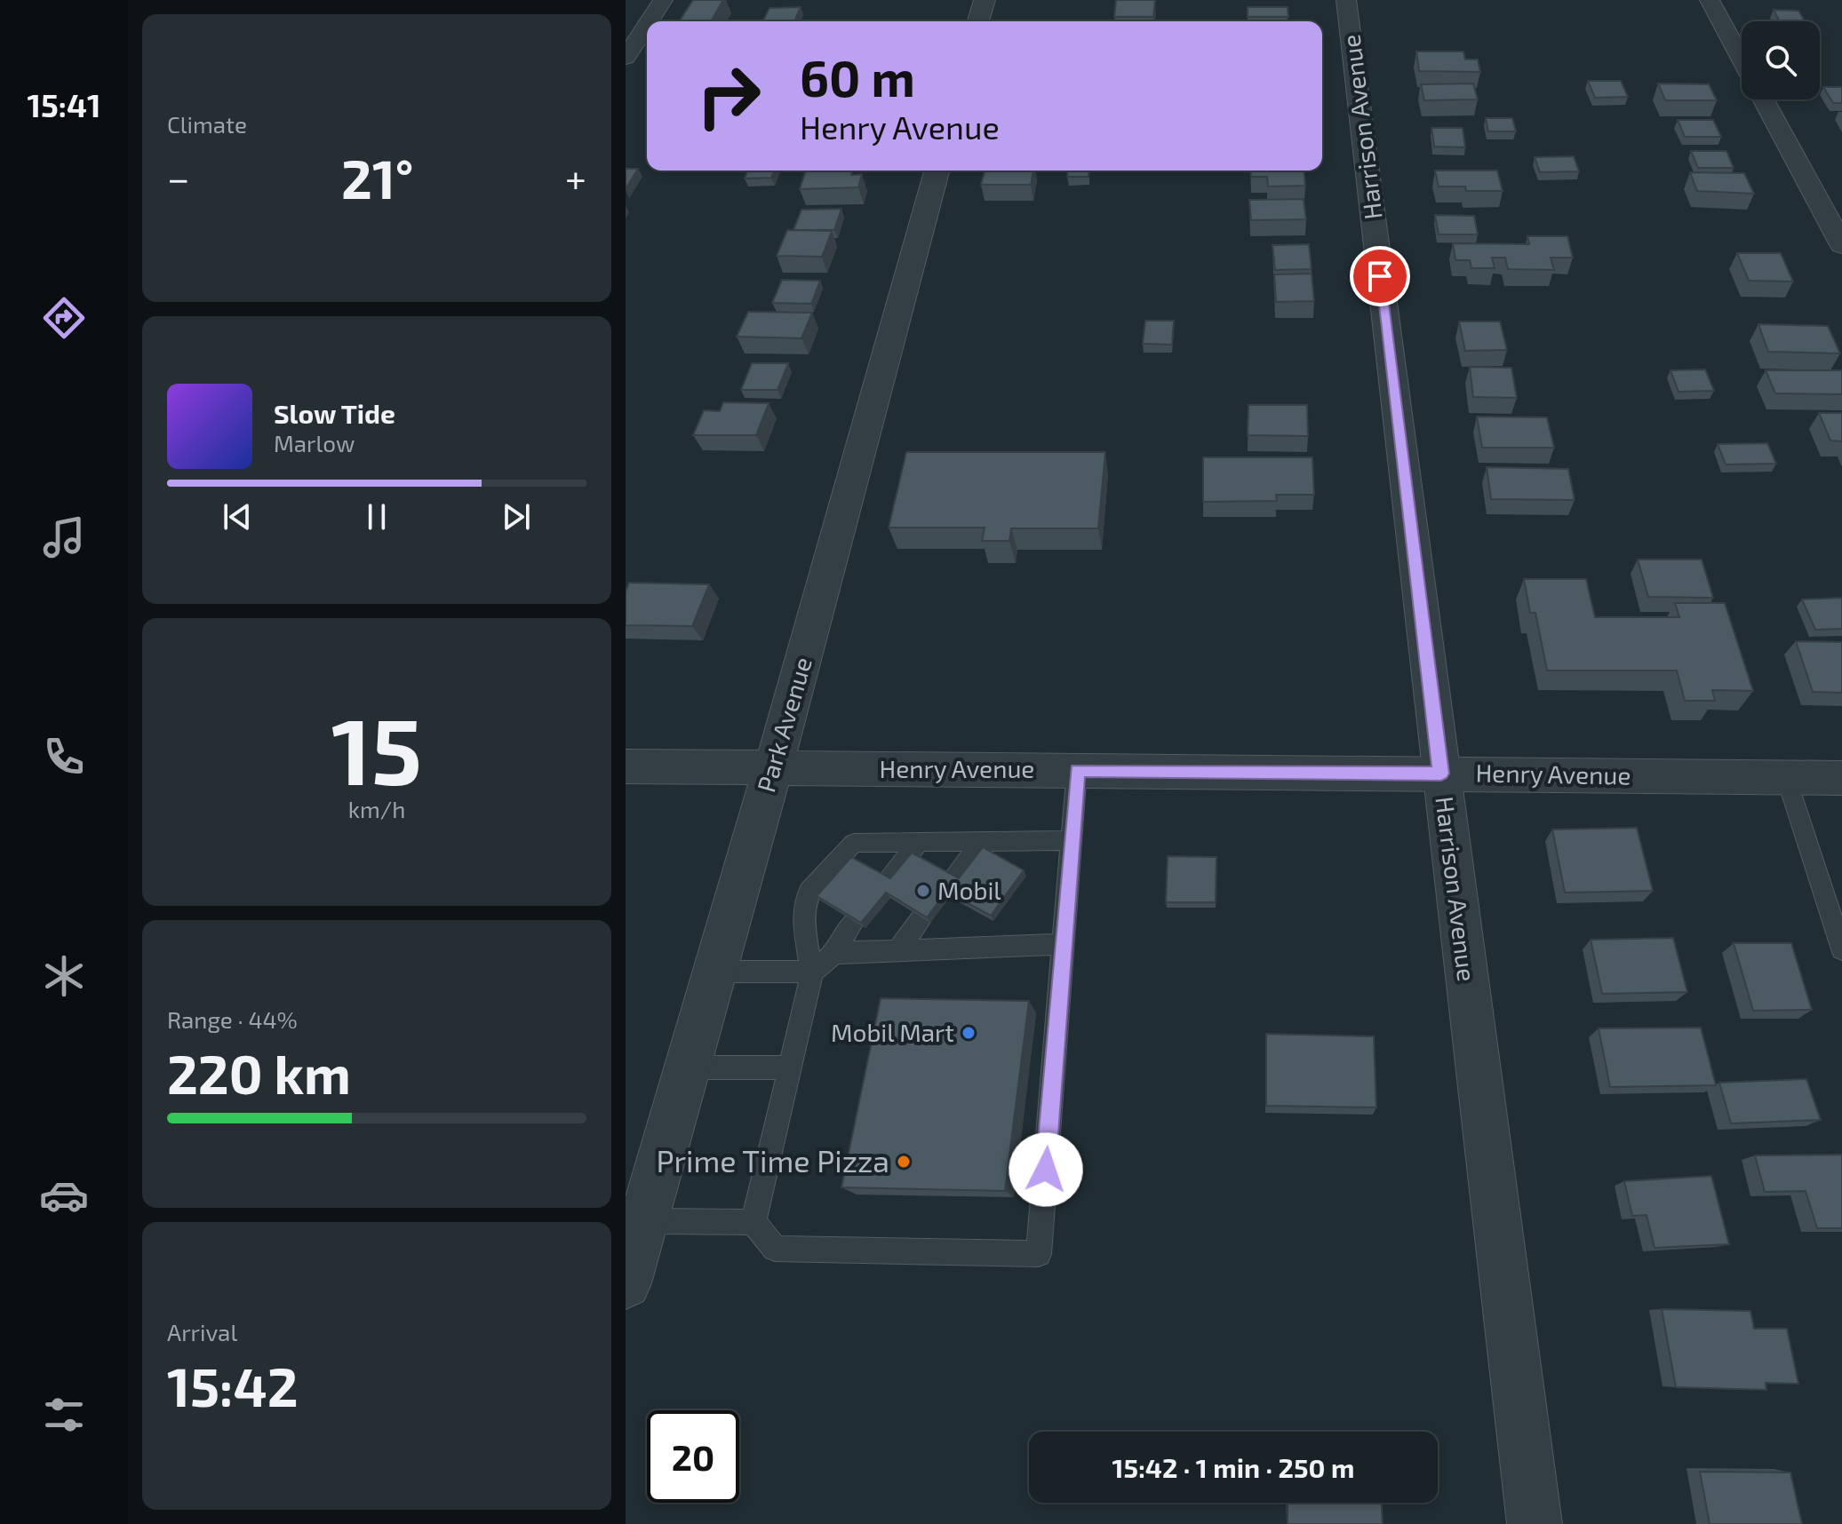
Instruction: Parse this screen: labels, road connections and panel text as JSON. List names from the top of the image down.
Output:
{
  "streets": {
    "street": ["Harrison Avenue", "Park Avenue", "Henry Avenue"]
  },
  "crossings": [
    ["Harrison Avenue", "Henry Avenue"],
    ["Park Avenue", "Henry Avenue"]
  ],
  "places": ["Mobil", "Mobil Mart", "Prime Time Pizza"],
  "page": {
    "tabs": "15:41",
    "tile": [
      "Climate",
      ["15", "km/h"],
      ["Range · 44%", "220 km"],
      ["Arrival", "15:42"]
    ],
    "turn": ["60 m", "Henry Avenue"],
    "heat": ["−", "21°", "+"],
    "song": ["Slow Tide", "Marlow"],
    "limit": "20",
    "trip": "15:42 · 1 min · 250 m"
  }
}
